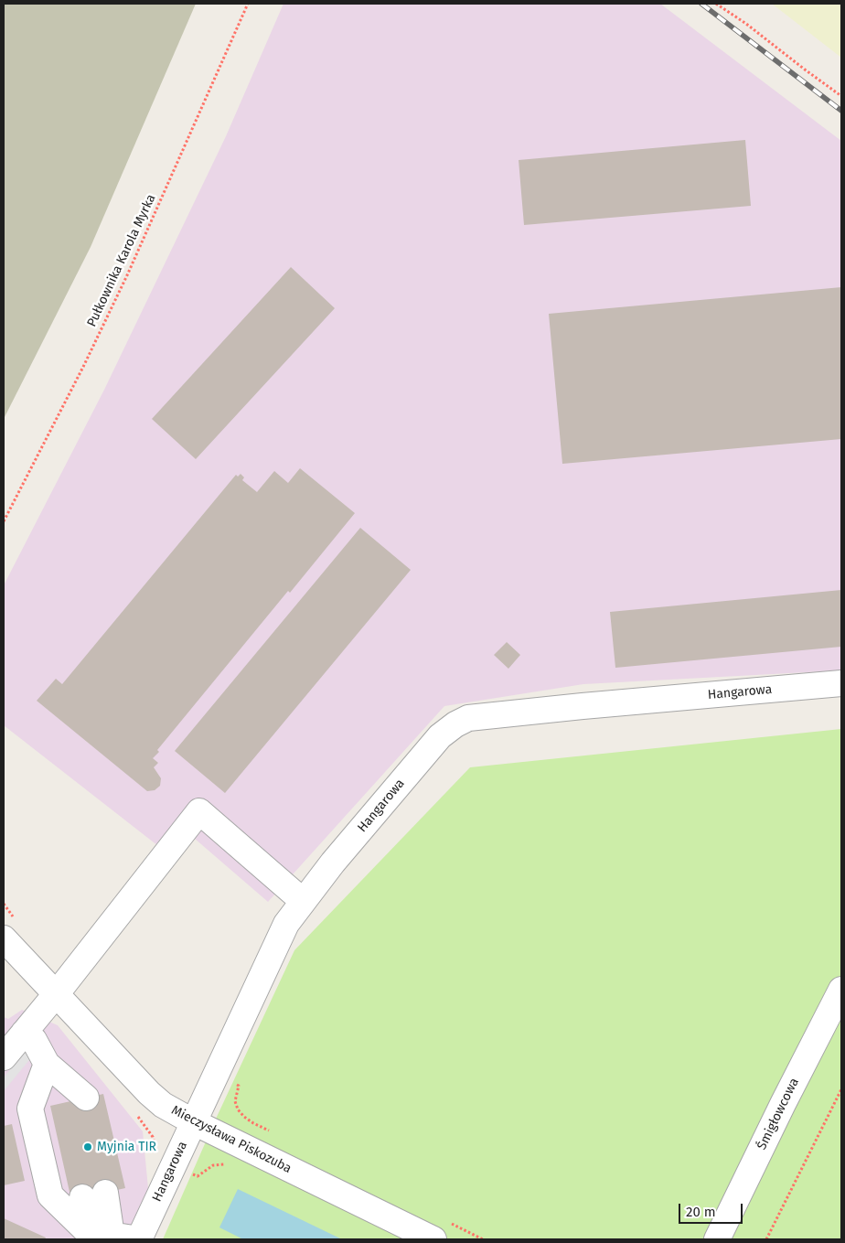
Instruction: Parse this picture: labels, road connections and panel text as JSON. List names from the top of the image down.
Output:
{
  "streets": {
    "street": ["Hangarowa", "Śmigłowcowa", "Mieczysława Piskozuba"],
    "path": ["Pułkownika Karola Myrka"]
  },
  "crossings": [
    ["Hangarowa", "Mieczysława Piskozuba"]
  ],
  "places": ["Myjnia TIR"],
  "scale_bar": "20 m"
}
